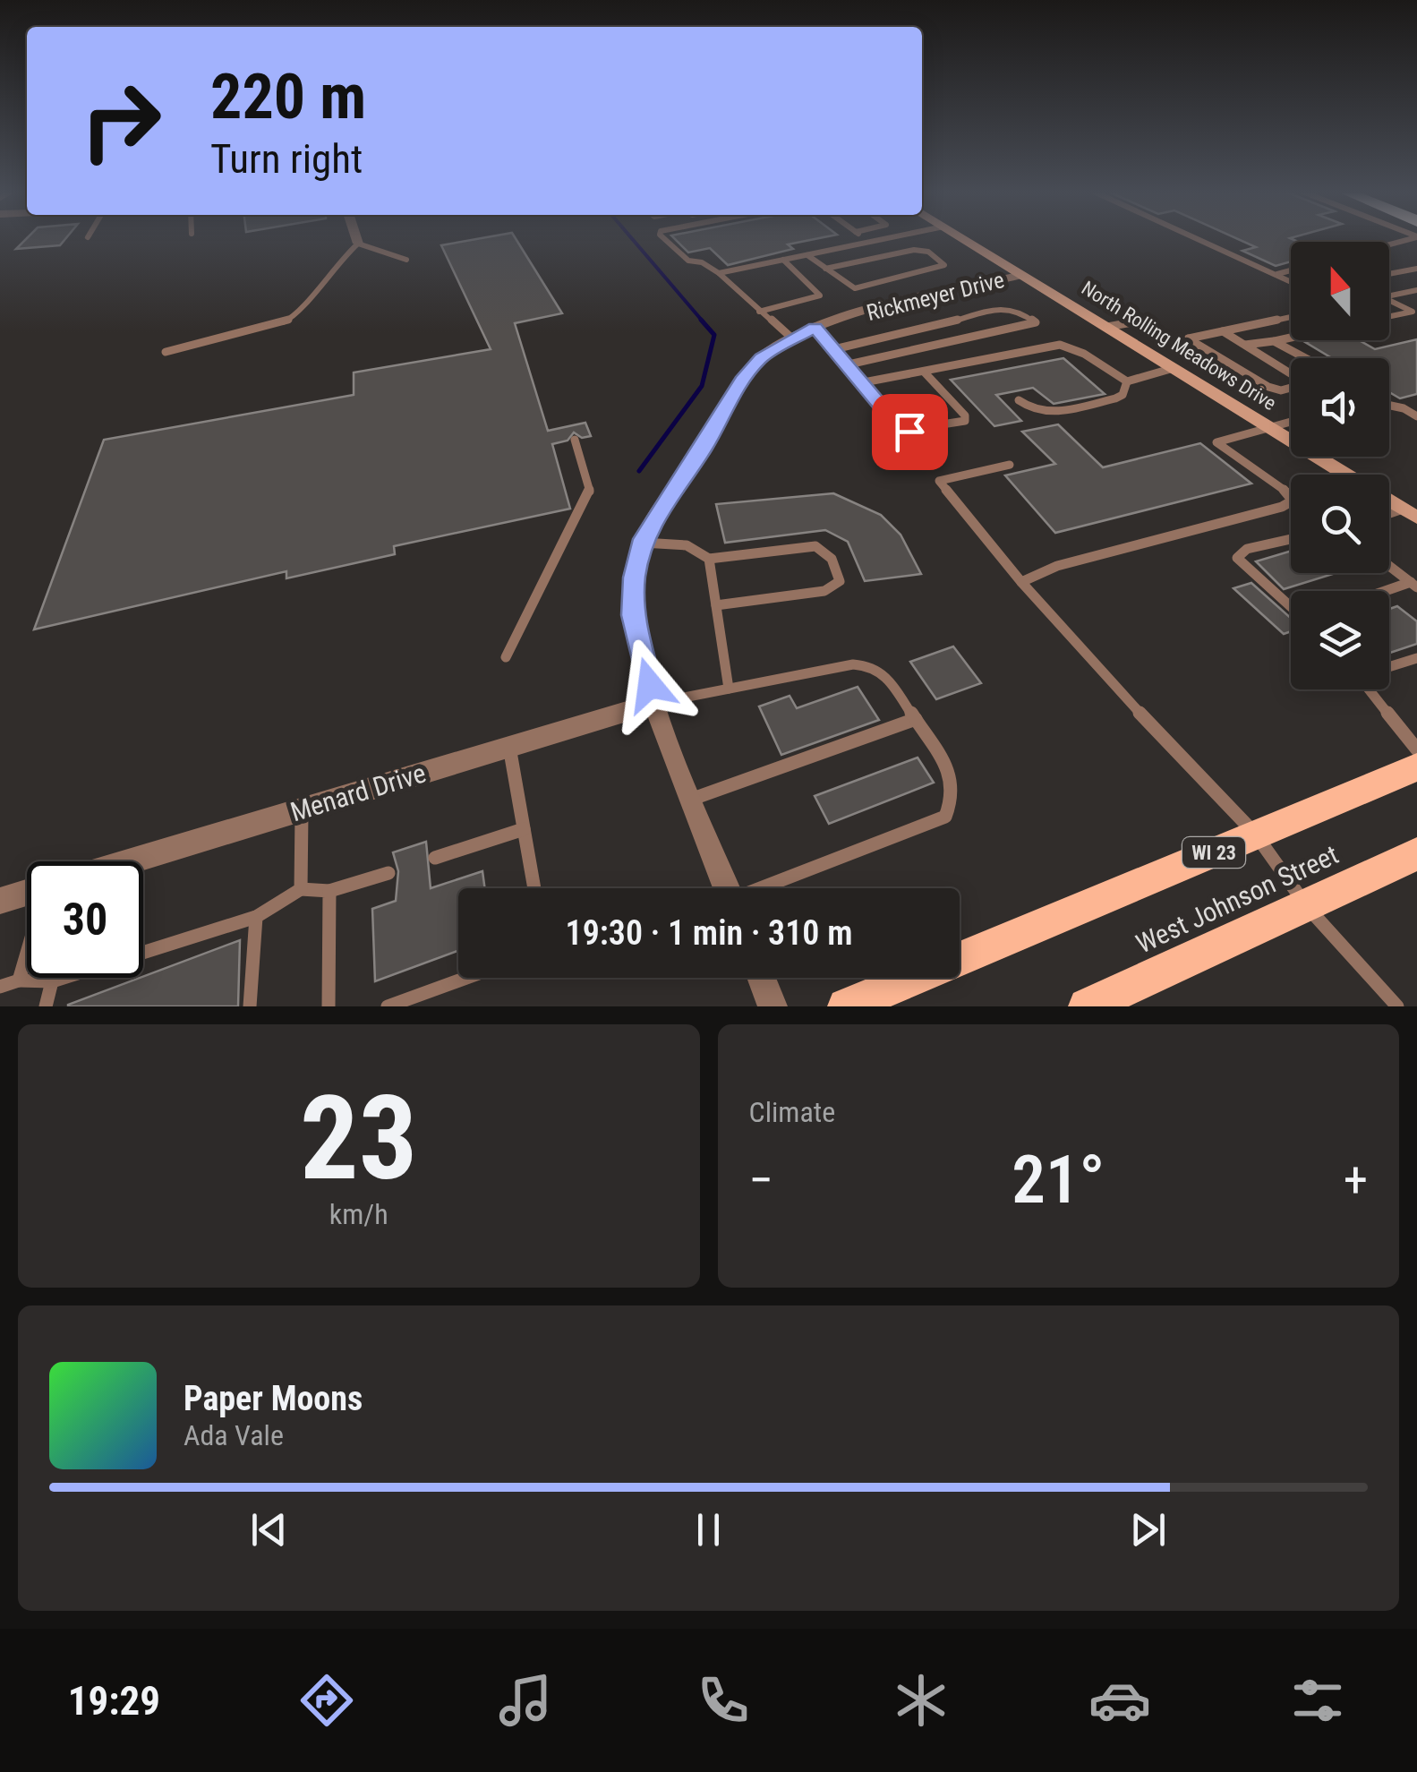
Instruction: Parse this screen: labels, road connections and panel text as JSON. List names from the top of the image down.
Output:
{
  "streets": {
    "main road": ["North Rolling Meadows Drive", "WI 23", "West Johnson Street"],
    "street": ["Rickmeyer Drive", "Menard Drive"]
  },
  "crossings": [
    ["Rickmeyer Drive", "North Rolling Meadows Drive"],
    ["Rickmeyer Drive", "Menard Drive"]
  ],
  "north": "top",
  "page": {
    "turn": ["220 m", "Turn right"],
    "limit": "30",
    "trip": "19:30 · 1 min · 310 m",
    "tile": [
      ["23", "km/h"],
      "Climate"
    ],
    "heat": ["−", "21°", "+"],
    "song": ["Paper Moons", "Ada Vale"],
    "tabs": "19:29"
  }
}
